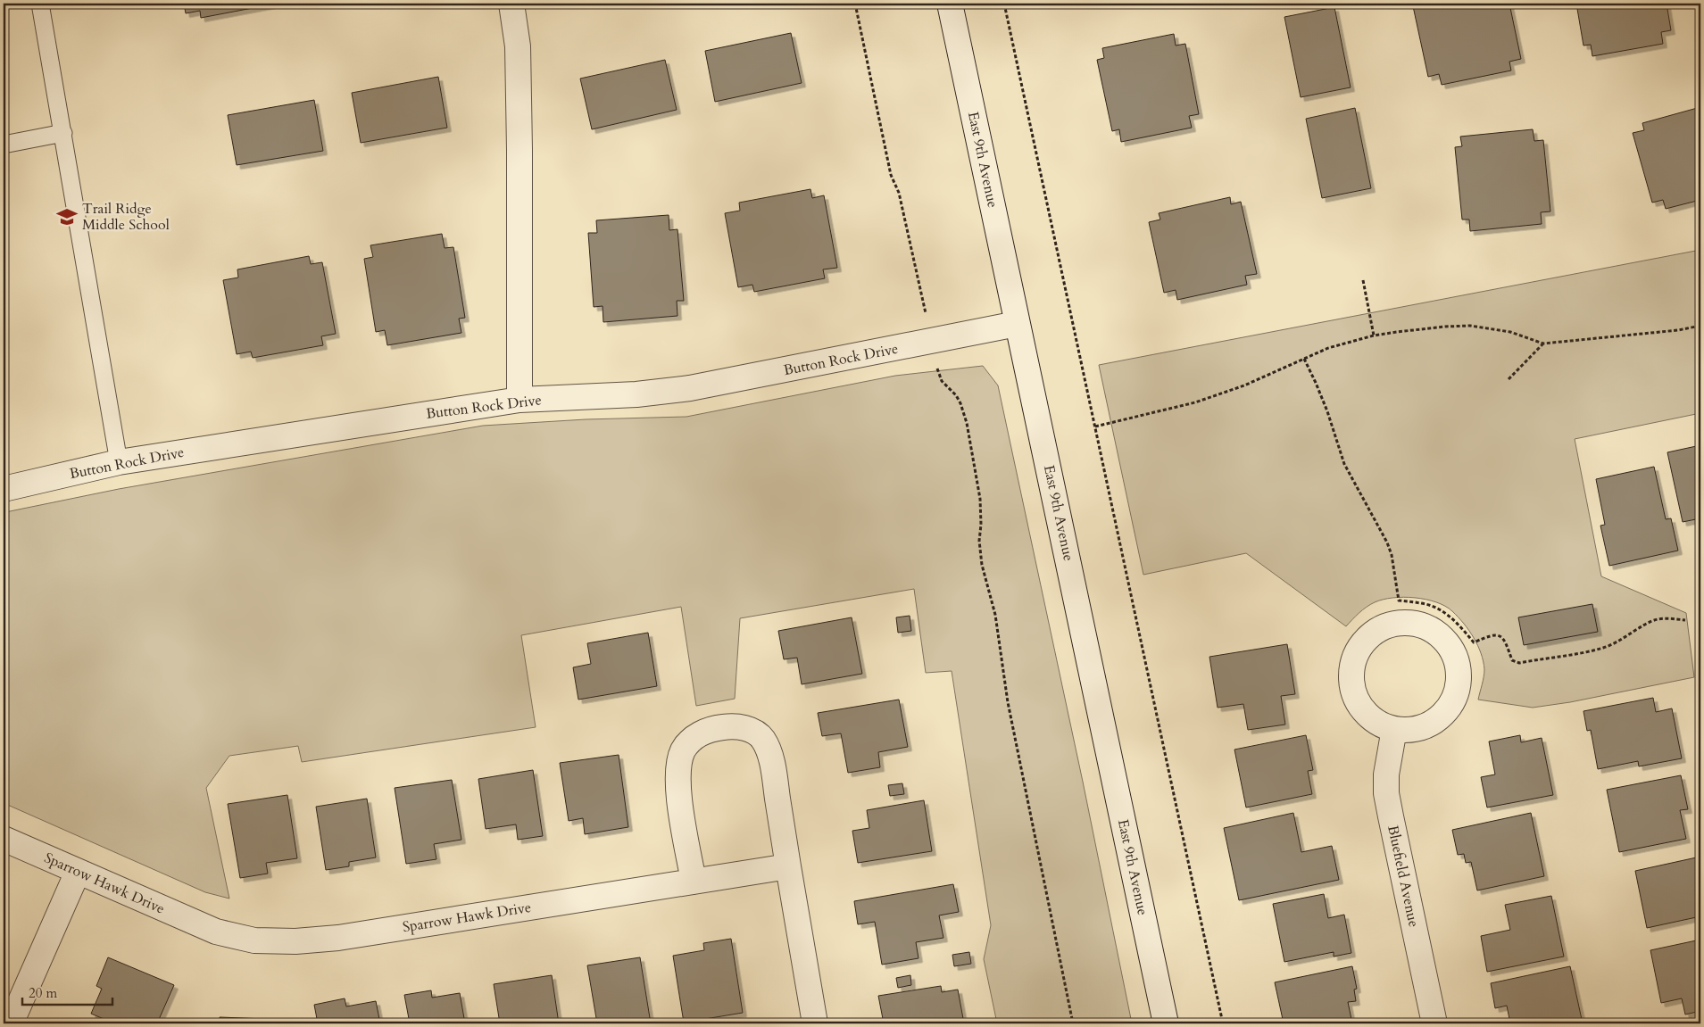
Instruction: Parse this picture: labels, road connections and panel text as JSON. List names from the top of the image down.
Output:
{
  "streets": {
    "street": [
      "East 9th Avenue",
      "Button Rock Drive",
      "Bluefield Avenue",
      "Sparrow Hawk Drive"
    ]
  },
  "crossings": [
    ["East 9th Avenue", "Button Rock Drive"]
  ],
  "places": {
    "school or university": ["Trail Ridge Middle School"]
  },
  "scale_bar": "20 m"
}
